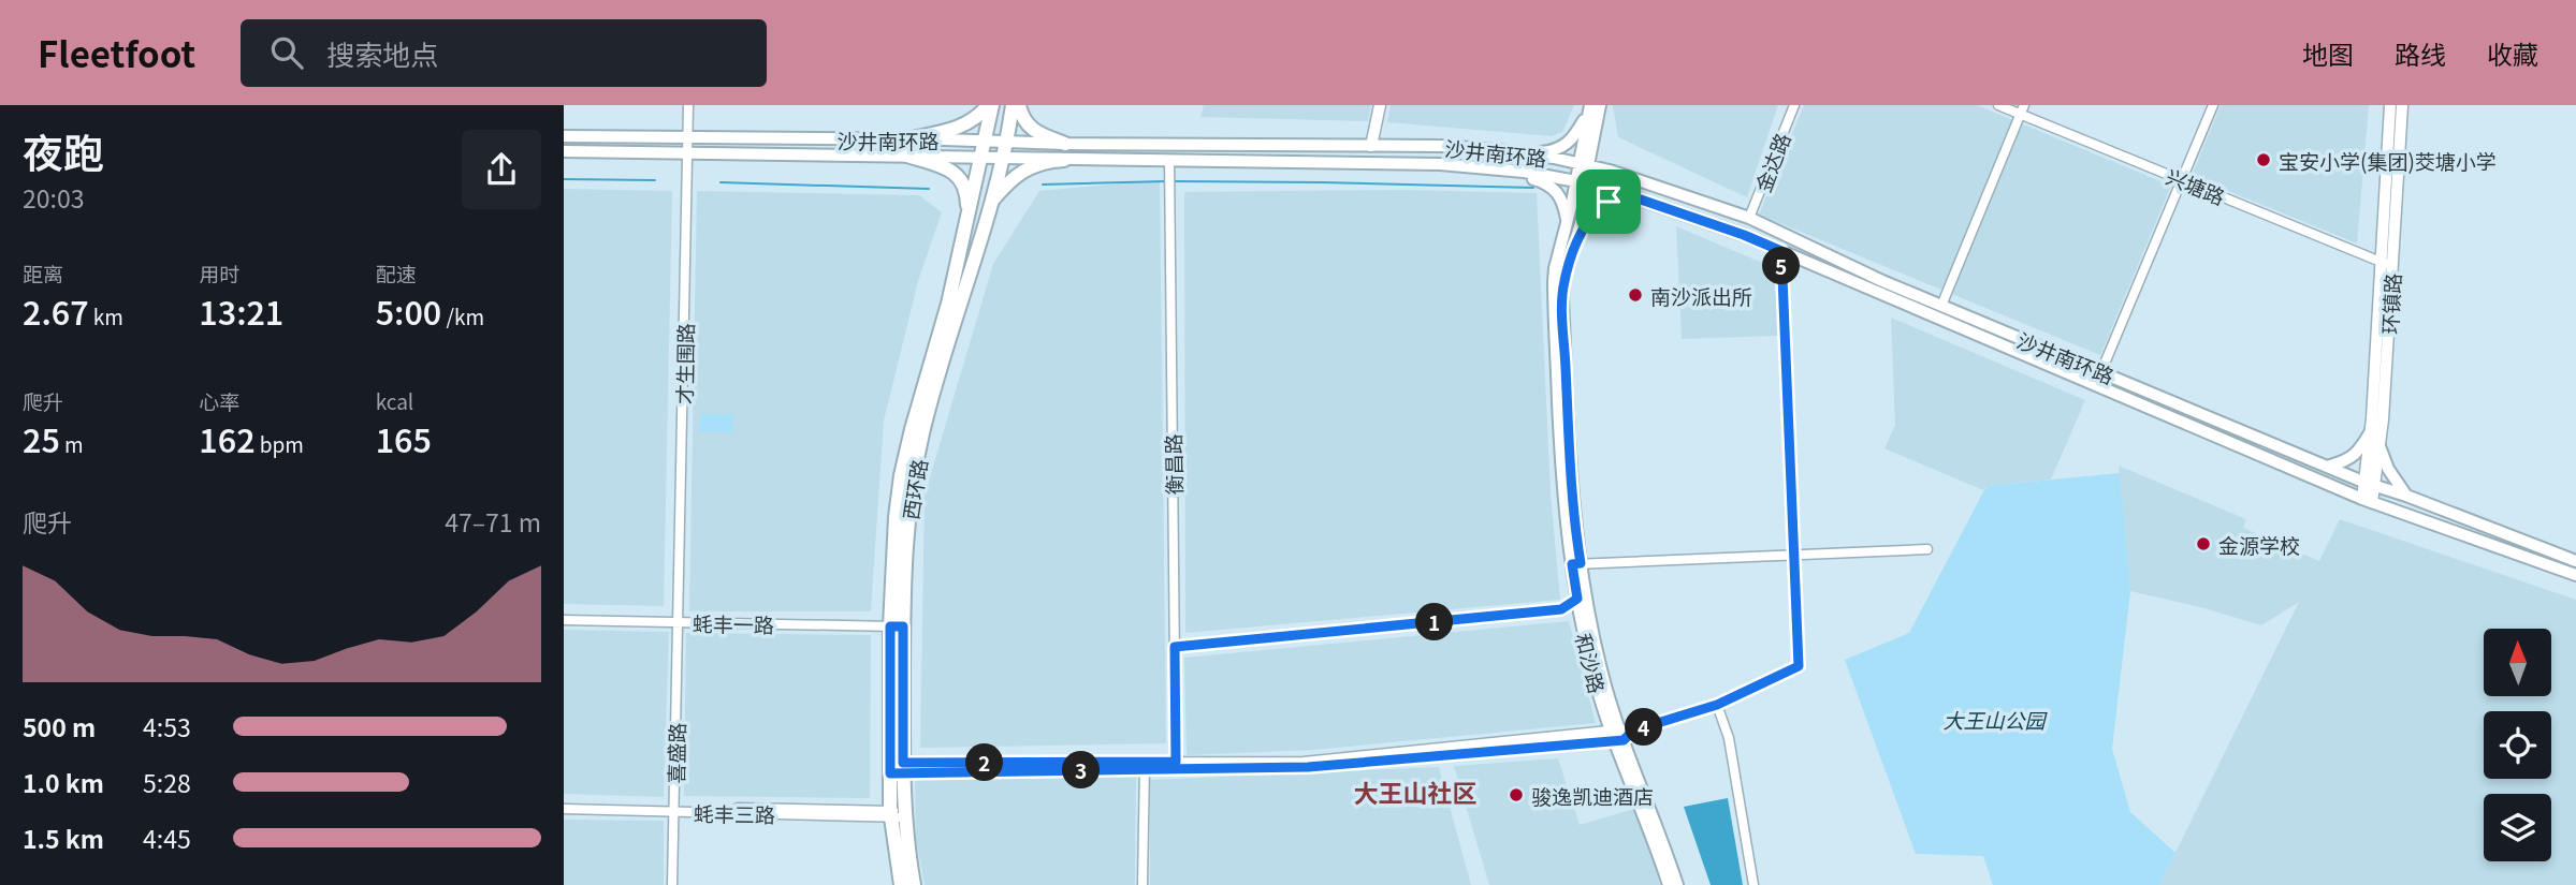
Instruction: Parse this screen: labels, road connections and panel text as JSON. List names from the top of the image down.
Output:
{
  "streets": {
    "main road": ["沙井南环路", "西环路", "和沙路"],
    "street": [
      "金达路",
      "兴塘路",
      "环镇路",
      "才生围路",
      "衡昌路",
      "蚝丰一路",
      "喜盛路",
      "蚝丰三路"
    ]
  },
  "crossings": [
    ["沙井南环路", "金达路"],
    ["沙井南环路", "环镇路"],
    ["沙井南环路", "才生围路"],
    ["沙井南环路", "衡昌路"],
    ["沙井南环路", "西环路"],
    ["沙井南环路", "和沙路"],
    ["兴塘路", "环镇路"],
    ["才生围路", "蚝丰一路"],
    ["才生围路", "喜盛路"],
    ["西环路", "蚝丰一路"],
    ["西环路", "蚝丰三路"],
    ["蚝丰一路", "喜盛路"],
    ["喜盛路", "蚝丰三路"]
  ],
  "districts": ["大王山社区"],
  "parks": ["大王山公园"],
  "places": [
    "宝安小学(集团)茭塘小学",
    "南沙派出所",
    "金源学校",
    "骏逸凯迪酒店"
  ],
  "north": "top",
  "page": {
    "header": "Fleetfoot",
    "search": "搜索地点",
    "nav": ["地图", "路线", "收藏"],
    "heading": ["夜跑", "20:03"],
    "stats": [
      ["距离", "2.67 km"],
      ["用时", "13:21"],
      ["配速", "5:00 /km"],
      ["爬升", "25 m"],
      ["心率", "162 bpm"],
      ["kcal", "165"]
    ],
    "pins": [
      "5",
      "1",
      "4",
      "2",
      "3"
    ],
    "chart": ["爬升", "47–71 m"],
    "list": [
      {
        "name": "500 m",
        "note": "4:53"
      },
      {
        "name": "1.0 km",
        "note": "5:28"
      },
      {
        "name": "1.5 km",
        "note": "4:45"
      }
    ]
  }
}
